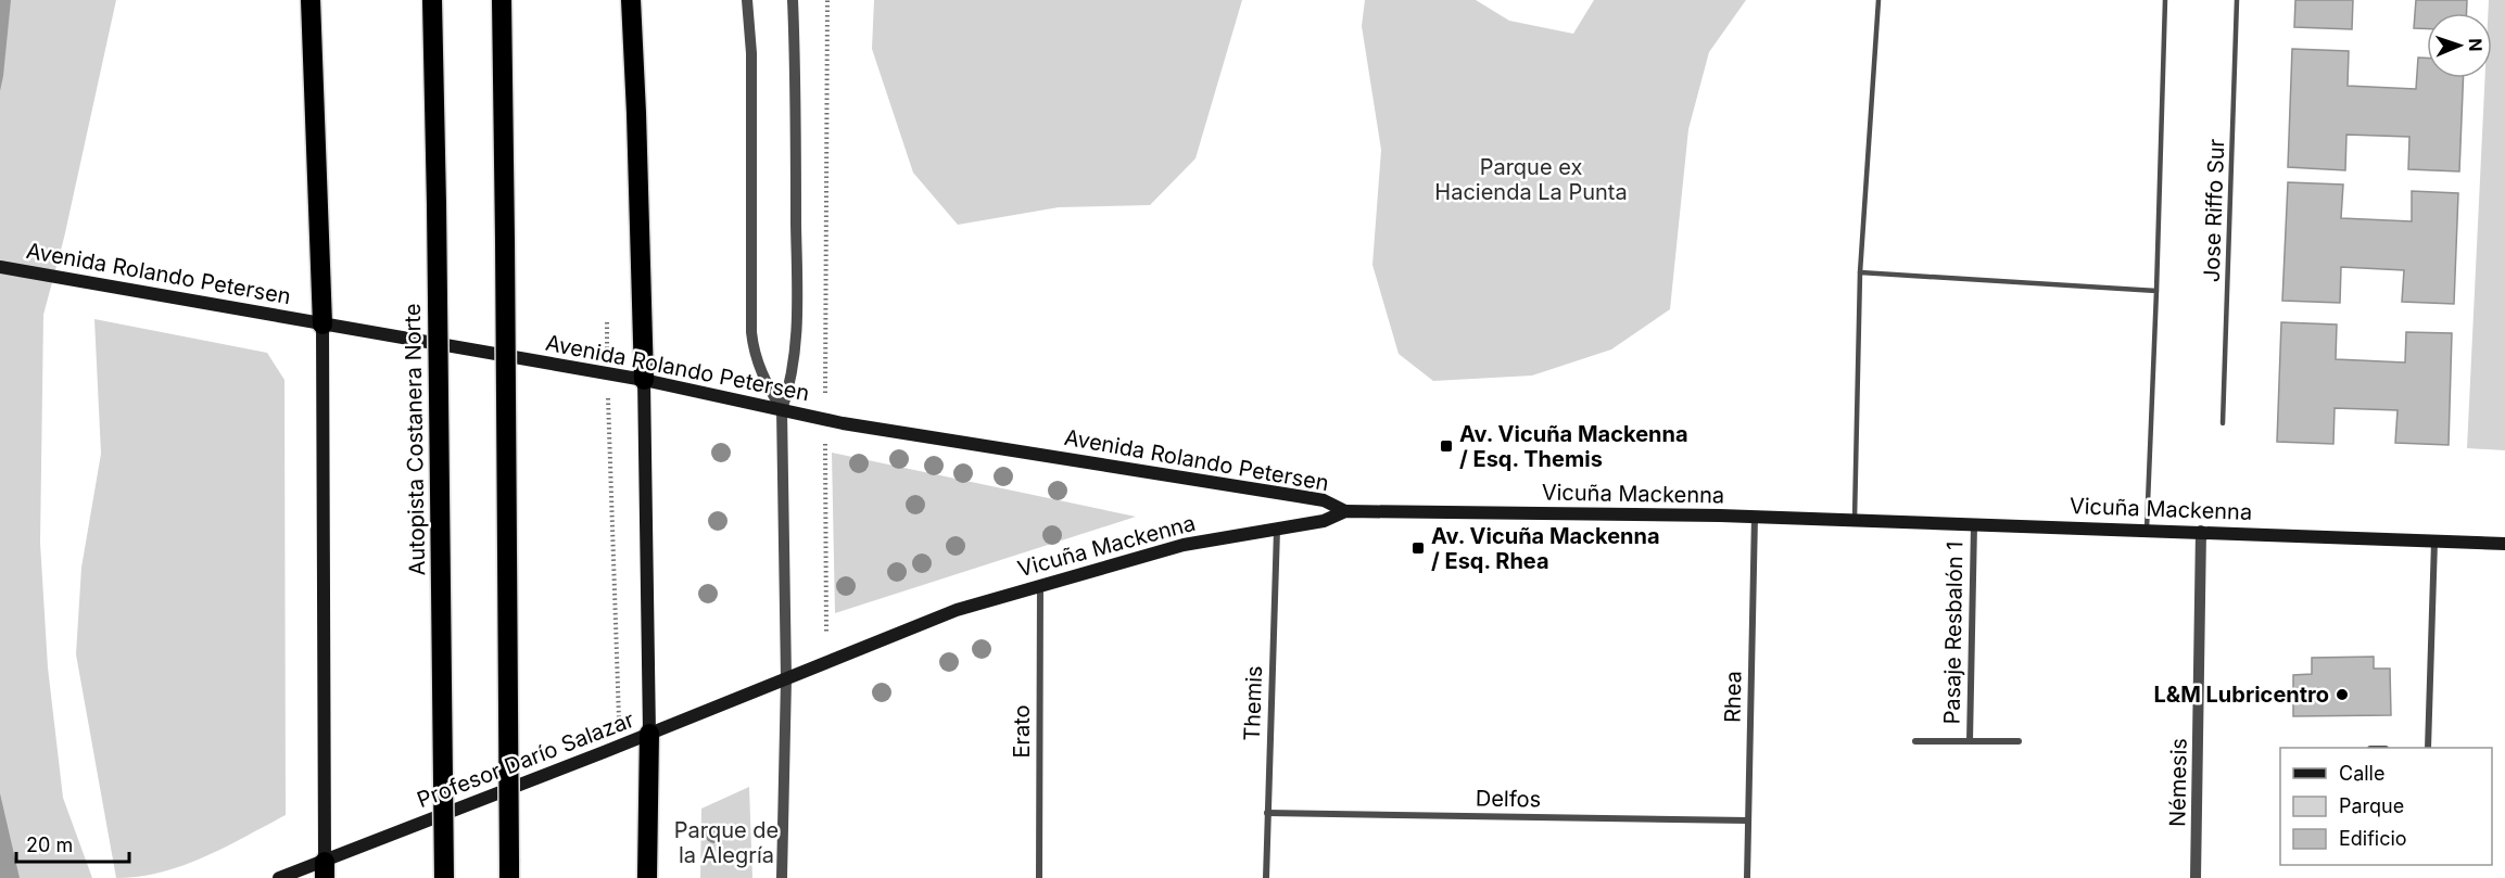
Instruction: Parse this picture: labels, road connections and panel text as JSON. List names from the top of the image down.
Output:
{
  "streets": {
    "highway": ["Autopista Costanera Norte"],
    "main road": ["Avenida Rolando Petersen", "Vicuña Mackenna", "Profesor Darío Salazar"],
    "street": [
      "Pasaje Resbalón 1",
      "Rhea",
      "Themis",
      "Erato",
      "Némesis",
      "Delfos"
    ],
    "lane": ["Jose Riffo Sur"]
  },
  "crossings": [
    ["Avenida Rolando Petersen", "Vicuña Mackenna"],
    ["Vicuña Mackenna", "Pasaje Resbalón 1"],
    ["Vicuña Mackenna", "Rhea"],
    ["Vicuña Mackenna", "Themis"],
    ["Vicuña Mackenna", "Erato"],
    ["Vicuña Mackenna", "Profesor Darío Salazar"],
    ["Vicuña Mackenna", "Némesis"],
    ["Rhea", "Delfos"],
    ["Themis", "Delfos"]
  ],
  "parks": ["Parque ex Hacienda La Punta", "Parque de la Alegría"],
  "places": {
    "transit": ["Av. Vicuña Mackenna / Esq. Themis", "Av. Vicuña Mackenna / Esq. Rhea"],
    "other": ["L&M Lubricentro"]
  },
  "legend": ["Calle", "Parque", "Edificio"],
  "scale_bar": "20 m",
  "north": "right"
}
